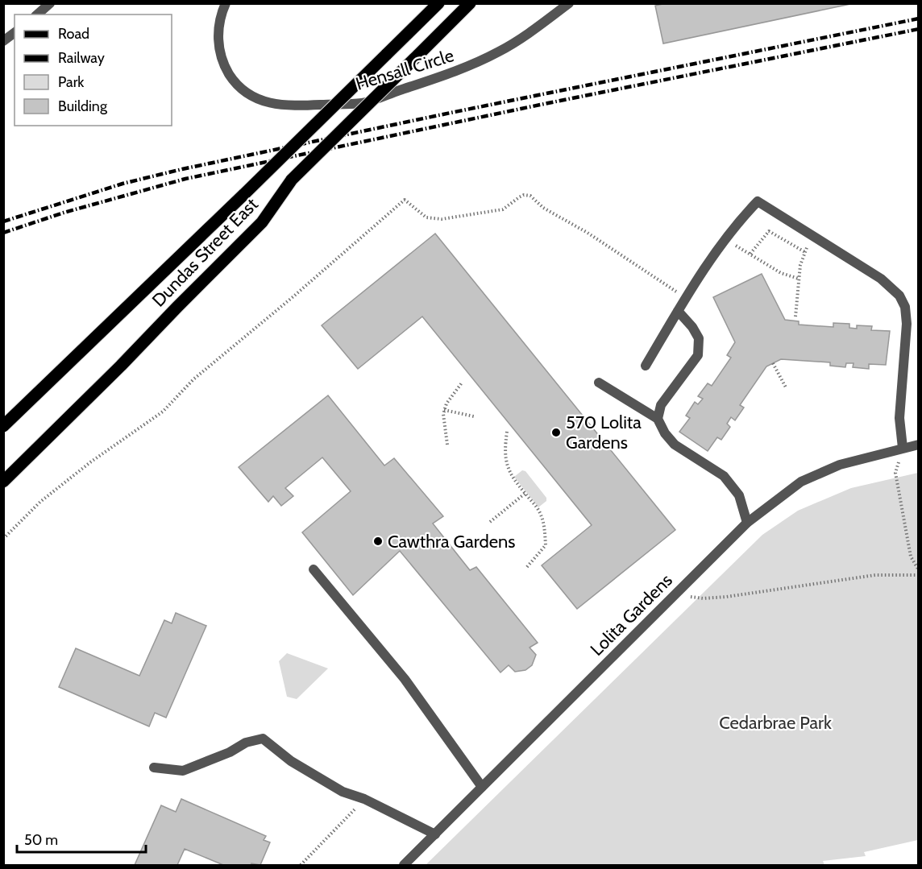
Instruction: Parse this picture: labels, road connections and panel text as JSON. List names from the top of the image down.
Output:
{
  "streets": {
    "main road": ["Dundas Street East"],
    "street": ["Hensall Circle", "Lolita Gardens"]
  },
  "parks": ["Cedarbrae Park"],
  "places": ["570 Lolita Gardens", "Cawthra Gardens"],
  "legend": [
    "Road",
    "Railway",
    "Park",
    "Building"
  ],
  "scale_bar": "50 m"
}
